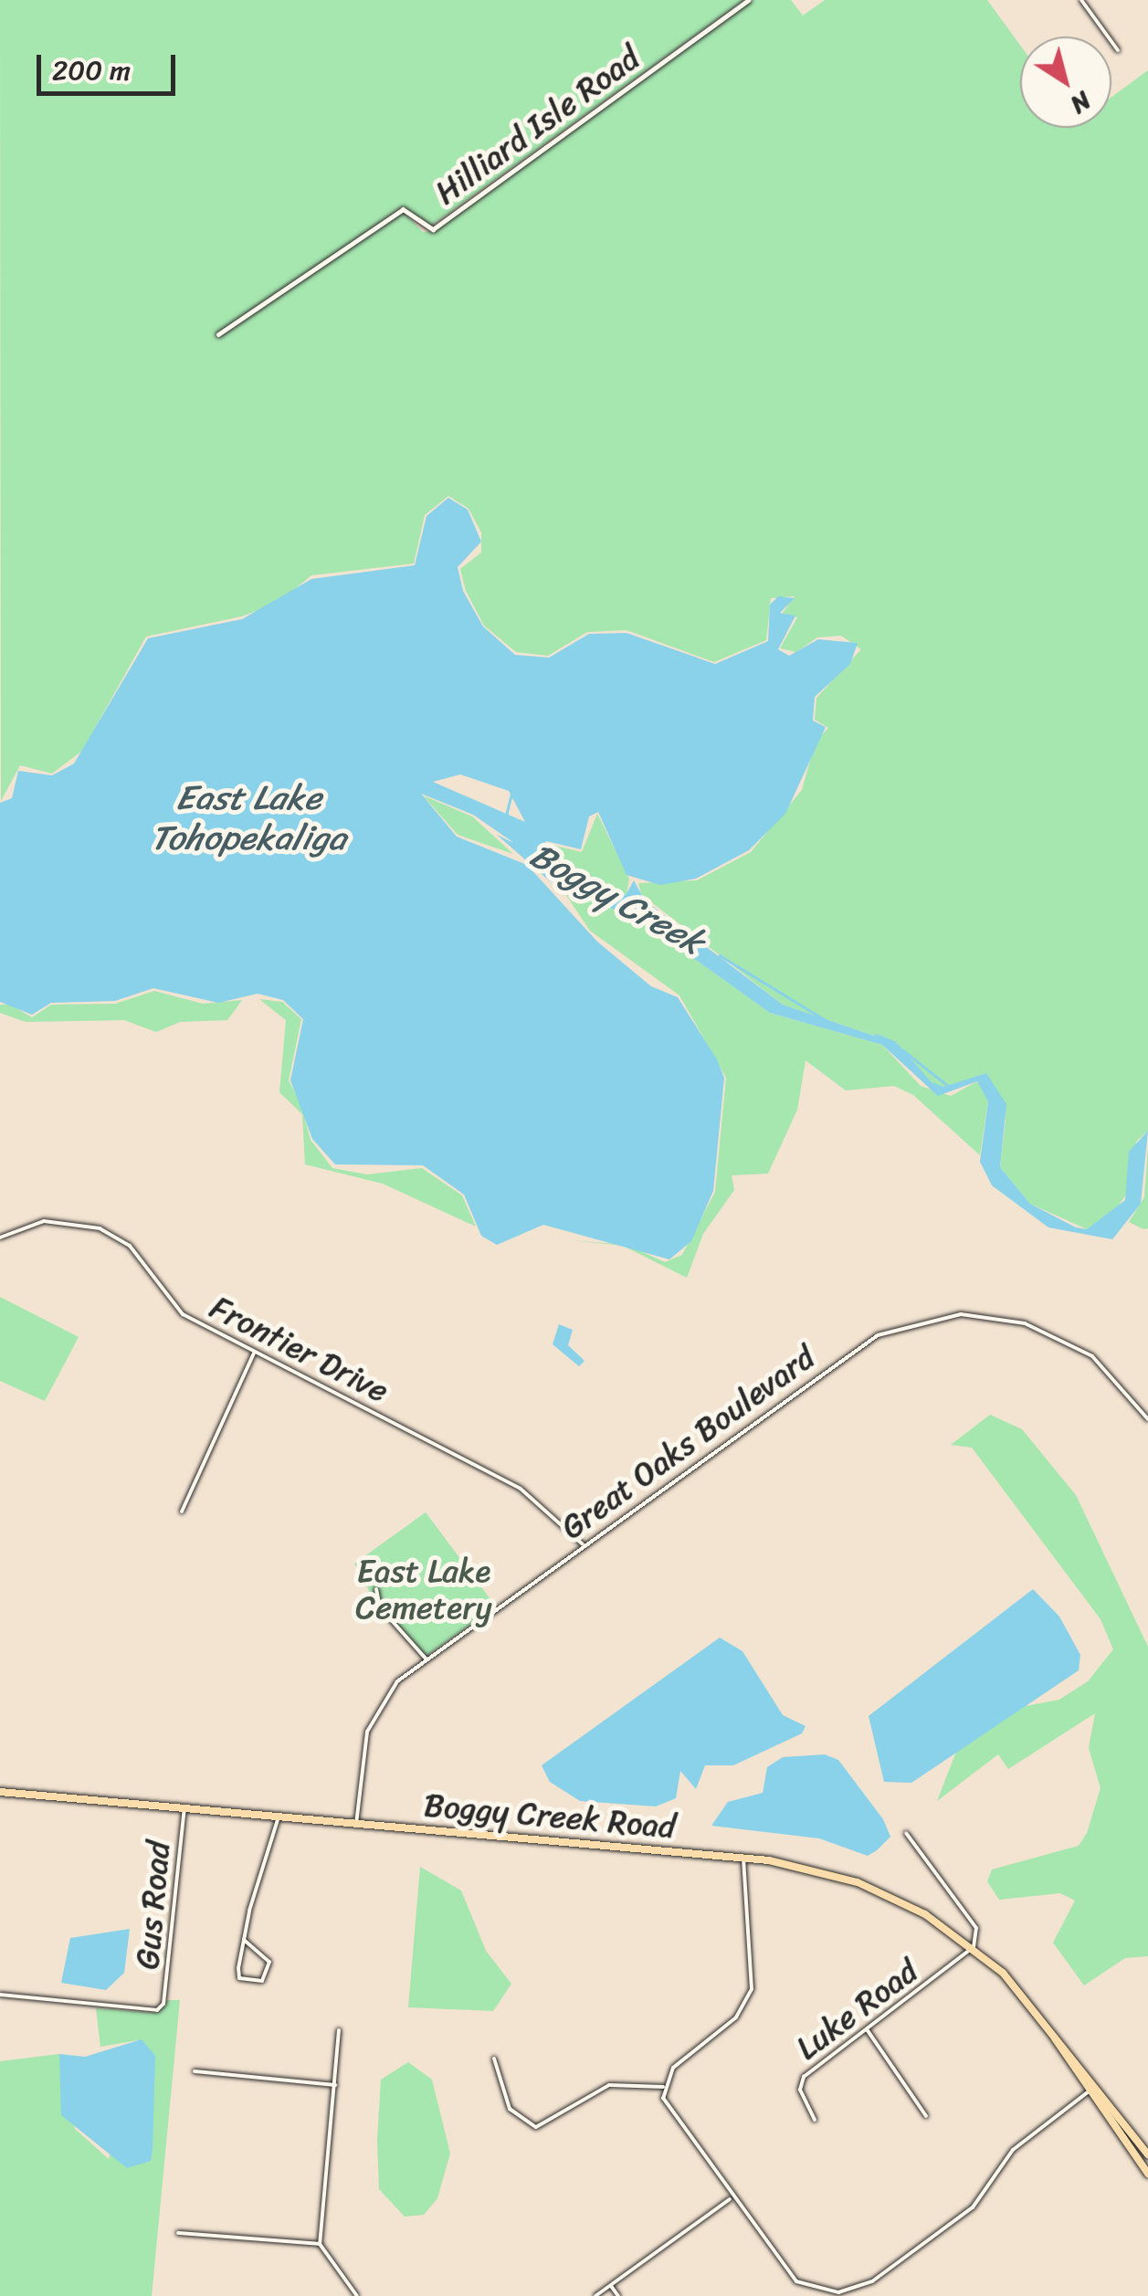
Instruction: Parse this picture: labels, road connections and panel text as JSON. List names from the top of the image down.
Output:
{
  "streets": {
    "main road": ["Boggy Creek Road"],
    "street": [
      "Hilliard Isle Road",
      "Frontier Drive",
      "Great Oaks Boulevard",
      "Gus Road",
      "Luke Road"
    ]
  },
  "crossings": [
    ["Frontier Drive", "Great Oaks Boulevard"],
    ["Great Oaks Boulevard", "Boggy Creek Road"],
    ["Boggy Creek Road", "Gus Road"],
    ["Boggy Creek Road", "Luke Road"]
  ],
  "water": ["East Lake Tohopekaliga", "Boggy Creek"],
  "parks": ["East Lake Cemetery"],
  "scale_bar": "200 m",
  "north": "bottom right"
}
